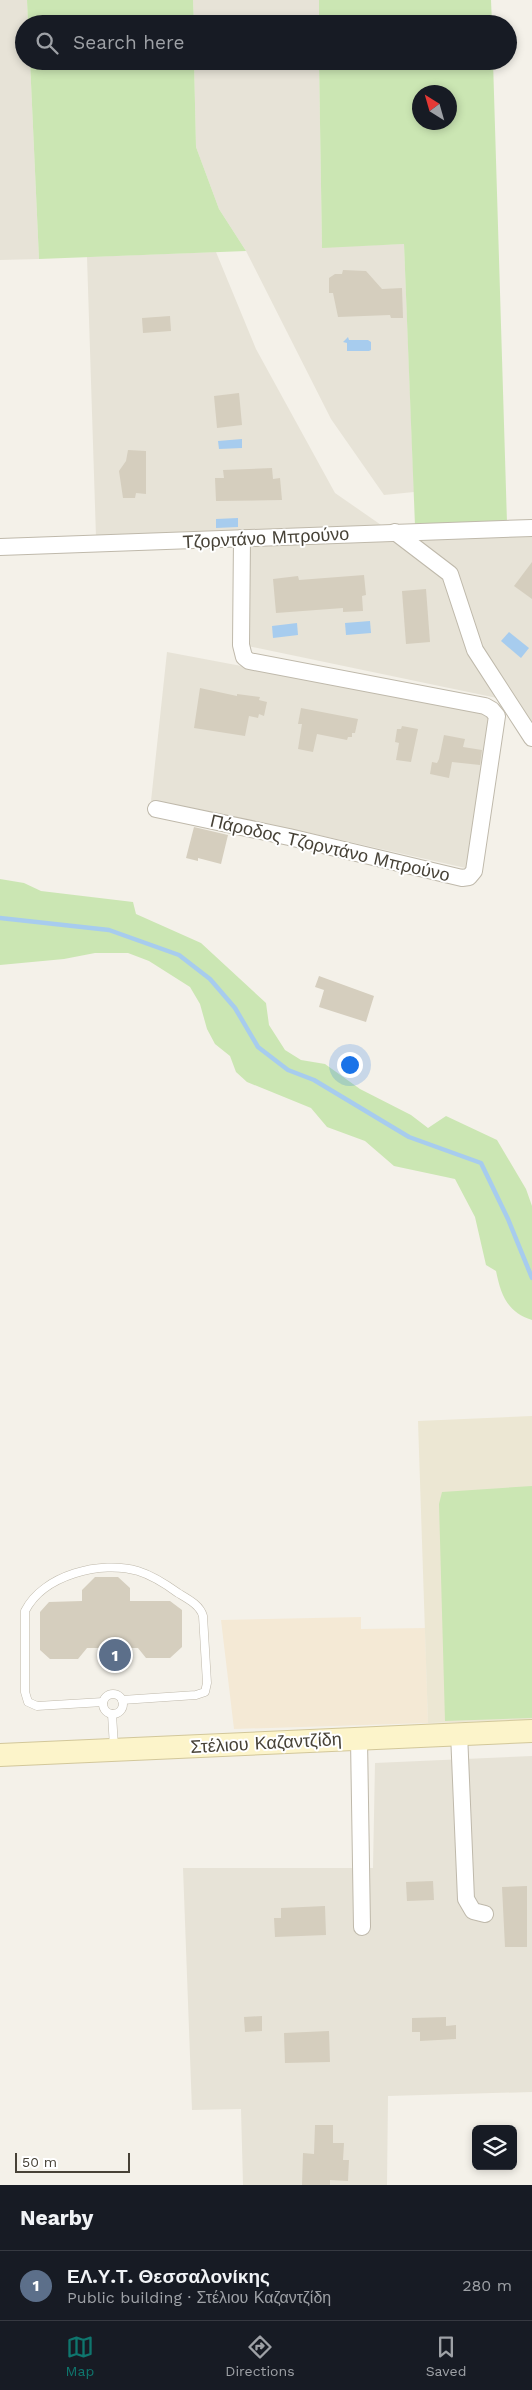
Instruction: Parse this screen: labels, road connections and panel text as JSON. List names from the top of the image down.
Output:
{
  "streets": {
    "main road": ["Στέλιου Καζαντζίδη"],
    "street": ["Τζορντάνο Μπρούνο", "Πάροδος Τζορντάνο Μπρούνο"]
  },
  "crossings": [
    ["Τζορντάνο Μπρούνο", "Πάροδος Τζορντάνο Μπρούνο"]
  ],
  "scale_bar": "50 m",
  "north": "top left",
  "page": {
    "search": "Search here",
    "pins": "1",
    "scale": "50 m",
    "heading": "Nearby",
    "list": [
      {
        "mark": "1",
        "name": "ΕΛ.Υ.Τ. Θεσσαλονίκης",
        "note": "Public building · Στέλιου Καζαντζίδη",
        "value": "280 m"
      }
    ],
    "nav": ["Map", "Directions", "Saved"]
  }
}
